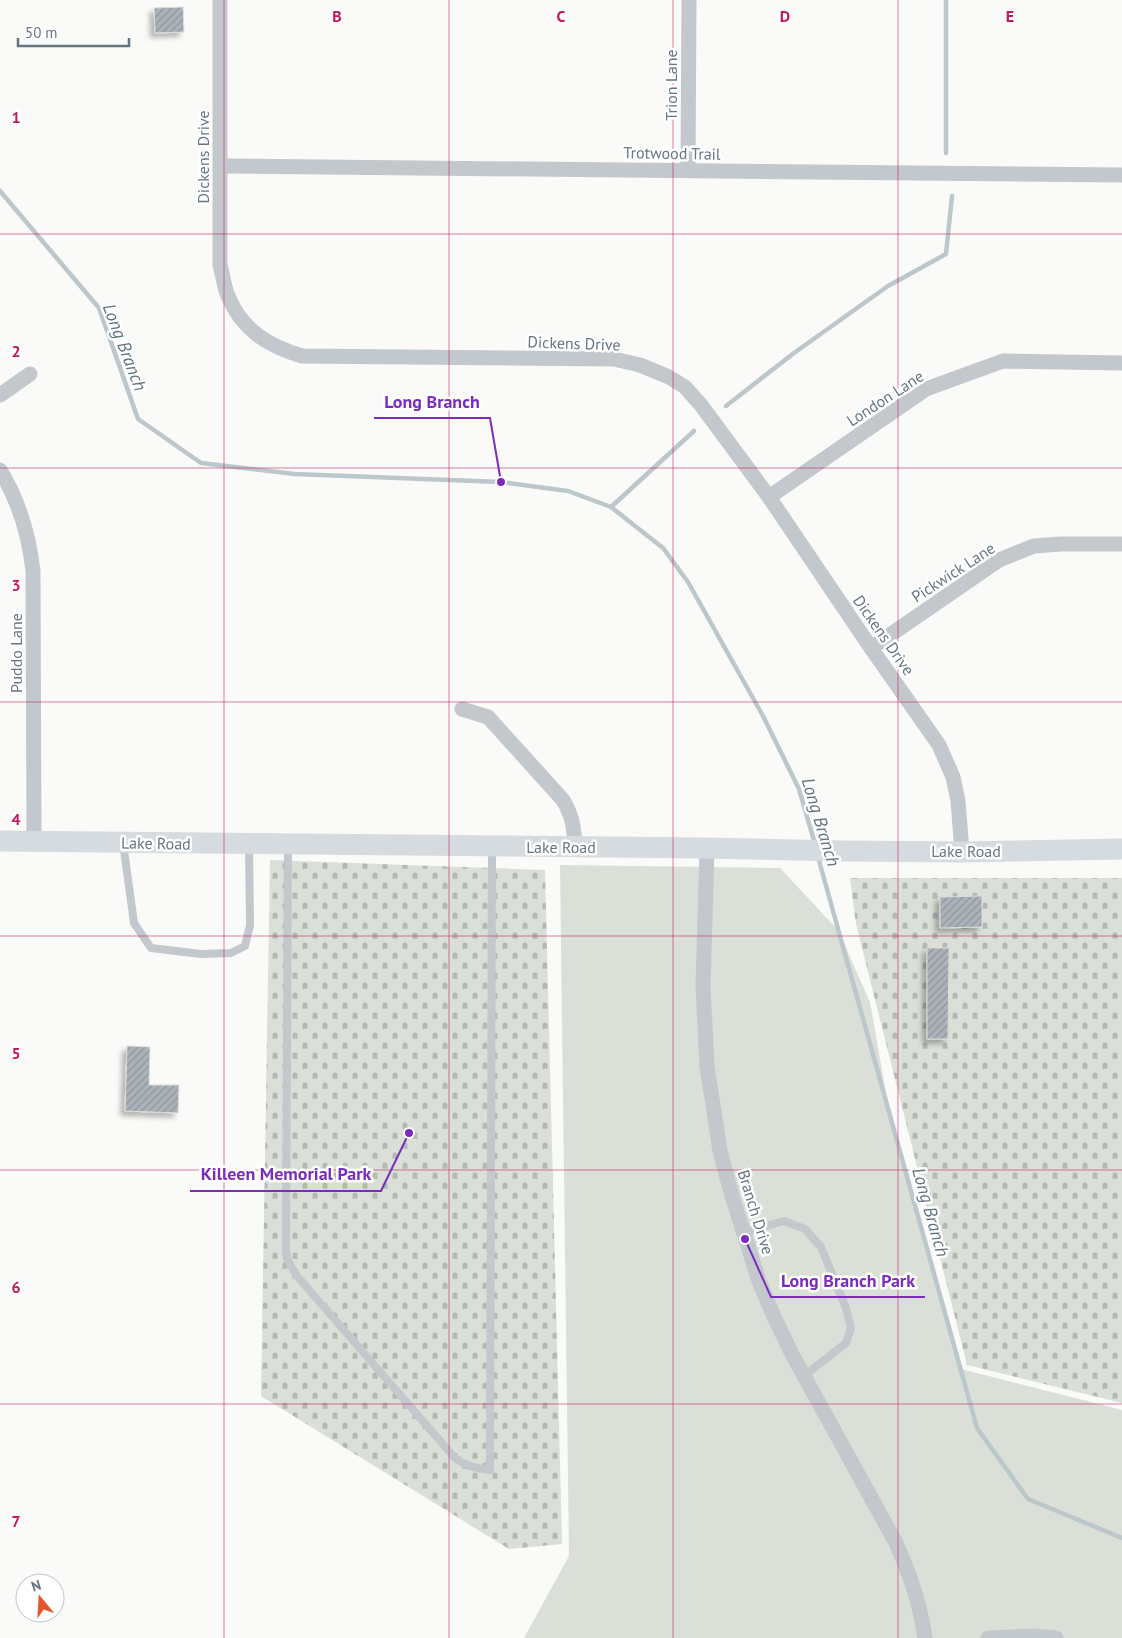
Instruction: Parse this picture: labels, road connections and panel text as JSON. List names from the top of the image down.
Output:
{
  "streets": {
    "street": [
      "Trion Lane",
      "Trotwood Trail",
      "Dickens Drive",
      "London Lane",
      "Pickwick Lane",
      "Puddo Lane",
      "Lake Road",
      "Branch Drive"
    ]
  },
  "crossings": [
    ["Trion Lane", "Trotwood Trail"],
    ["Trotwood Trail", "Dickens Drive"],
    ["Dickens Drive", "London Lane"],
    ["Dickens Drive", "Pickwick Lane"],
    ["Dickens Drive", "Lake Road"],
    ["Puddo Lane", "Lake Road"],
    ["Lake Road", "Branch Drive"]
  ],
  "water": ["Long Branch"],
  "places": ["Long Branch", "Killeen Memorial Park", "Long Branch Park"],
  "scale_bar": "50 m",
  "north": "top",
  "grid": {
    "columns": [
      "B",
      "C",
      "D",
      "E"
    ],
    "rows": [
      "1",
      "2",
      "3",
      "4",
      "5",
      "6",
      "7"
    ]
  }
}
